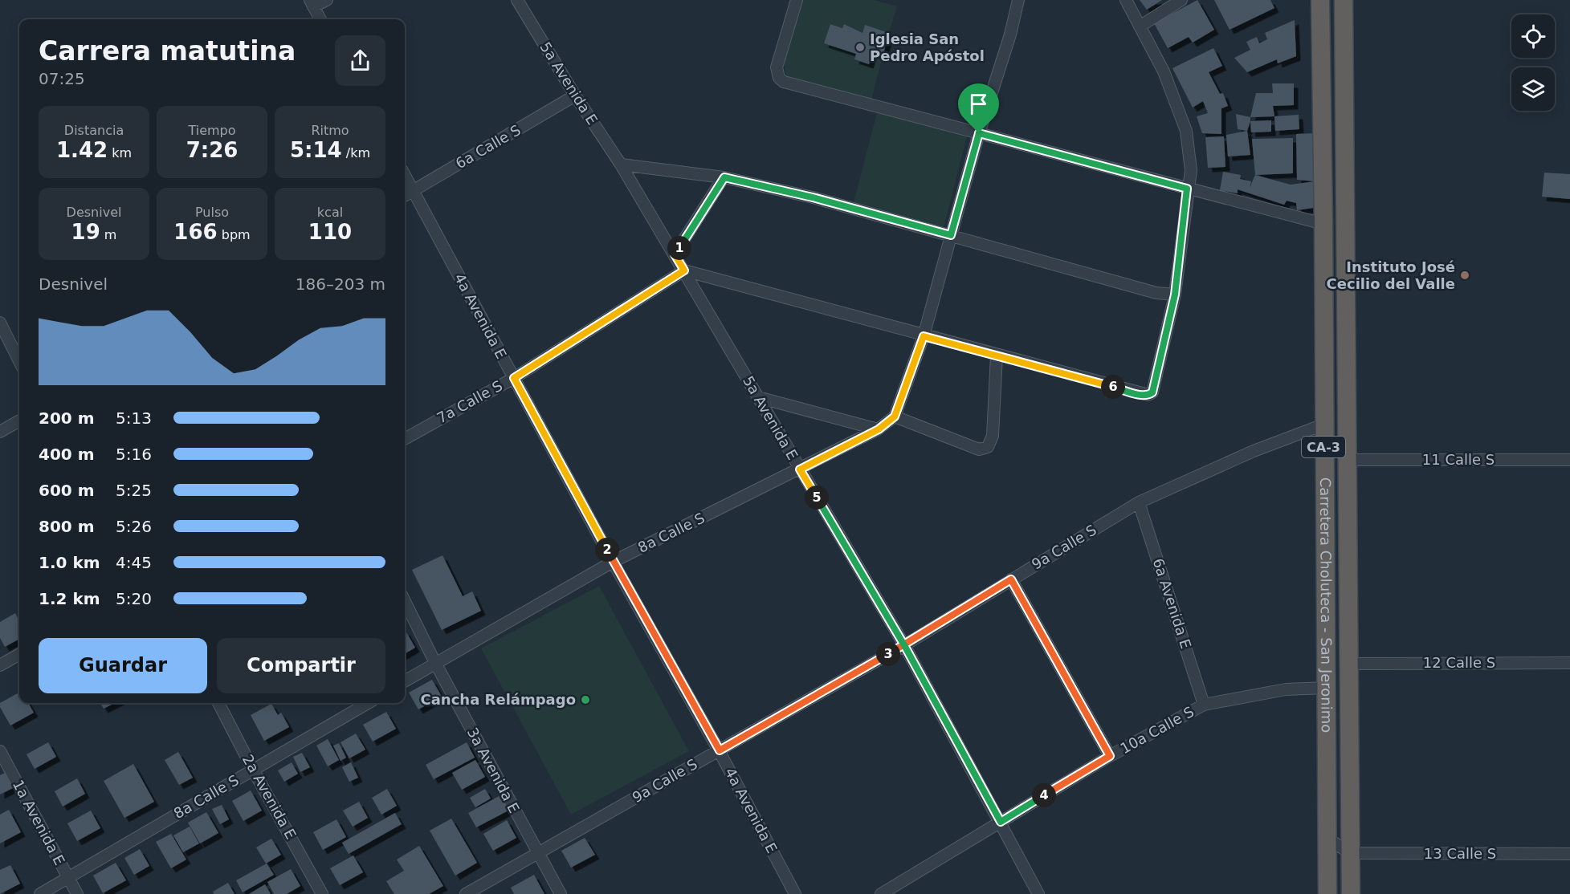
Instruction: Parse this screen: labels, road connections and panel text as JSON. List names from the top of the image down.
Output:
{
  "streets": {
    "highway": ["CA-3", "Carretera Choluteca - San Jeronimo"],
    "street": [
      "5a Avenida E",
      "6a Calle S",
      "4a Avenida E",
      "7a Calle S",
      "11 Calle S",
      "8a Calle S",
      "9a Calle S",
      "6a Avenida E",
      "12 Calle S",
      "10a Calle S",
      "3a Avenida E",
      "2a Avenida E",
      "1a Avenida E",
      "13 Calle S"
    ]
  },
  "crossings": [
    ["5a Avenida E", "6a Calle S"],
    ["5a Avenida E", "7a Calle S"],
    ["5a Avenida E", "8a Calle S"],
    ["5a Avenida E", "9a Calle S"],
    ["5a Avenida E", "10a Calle S"],
    ["6a Calle S", "4a Avenida E"],
    ["4a Avenida E", "7a Calle S"],
    ["4a Avenida E", "8a Calle S"],
    ["4a Avenida E", "9a Calle S"],
    ["11 Calle S", "Carretera Choluteca - San Jeronimo"],
    ["8a Calle S", "3a Avenida E"],
    ["8a Calle S", "2a Avenida E"],
    ["8a Calle S", "1a Avenida E"],
    ["9a Calle S", "6a Avenida E"],
    ["9a Calle S", "Carretera Choluteca - San Jeronimo"],
    ["9a Calle S", "3a Avenida E"],
    ["6a Avenida E", "10a Calle S"],
    ["Carretera Choluteca - San Jeronimo", "12 Calle S"],
    ["Carretera Choluteca - San Jeronimo", "10a Calle S"],
    ["Carretera Choluteca - San Jeronimo", "13 Calle S"]
  ],
  "places": ["Iglesia San Pedro Apóstol", "Instituto José Cecilio del Valle", "Cancha Relámpago"],
  "page": {
    "heading": ["Carrera matutina", "07:25"],
    "stats": [
      ["Distancia", "1.42 km"],
      ["Tiempo", "7:26"],
      ["Ritmo", "5:14 /km"],
      ["Desnivel", "19 m"],
      ["Pulso", "166 bpm"],
      ["kcal", "110"]
    ],
    "pins": [
      "1",
      "6",
      "5",
      "2",
      "3",
      "4"
    ],
    "chart": ["Desnivel", "186–203 m"],
    "list": [
      {
        "name": "200 m",
        "note": "5:13"
      },
      {
        "name": "400 m",
        "note": "5:16"
      },
      {
        "name": "600 m",
        "note": "5:25"
      },
      {
        "name": "800 m",
        "note": "5:26"
      },
      {
        "name": "1.0 km",
        "note": "4:45"
      },
      {
        "name": "1.2 km",
        "note": "5:20"
      }
    ],
    "buttons": ["Guardar", "Compartir"]
  }
}
